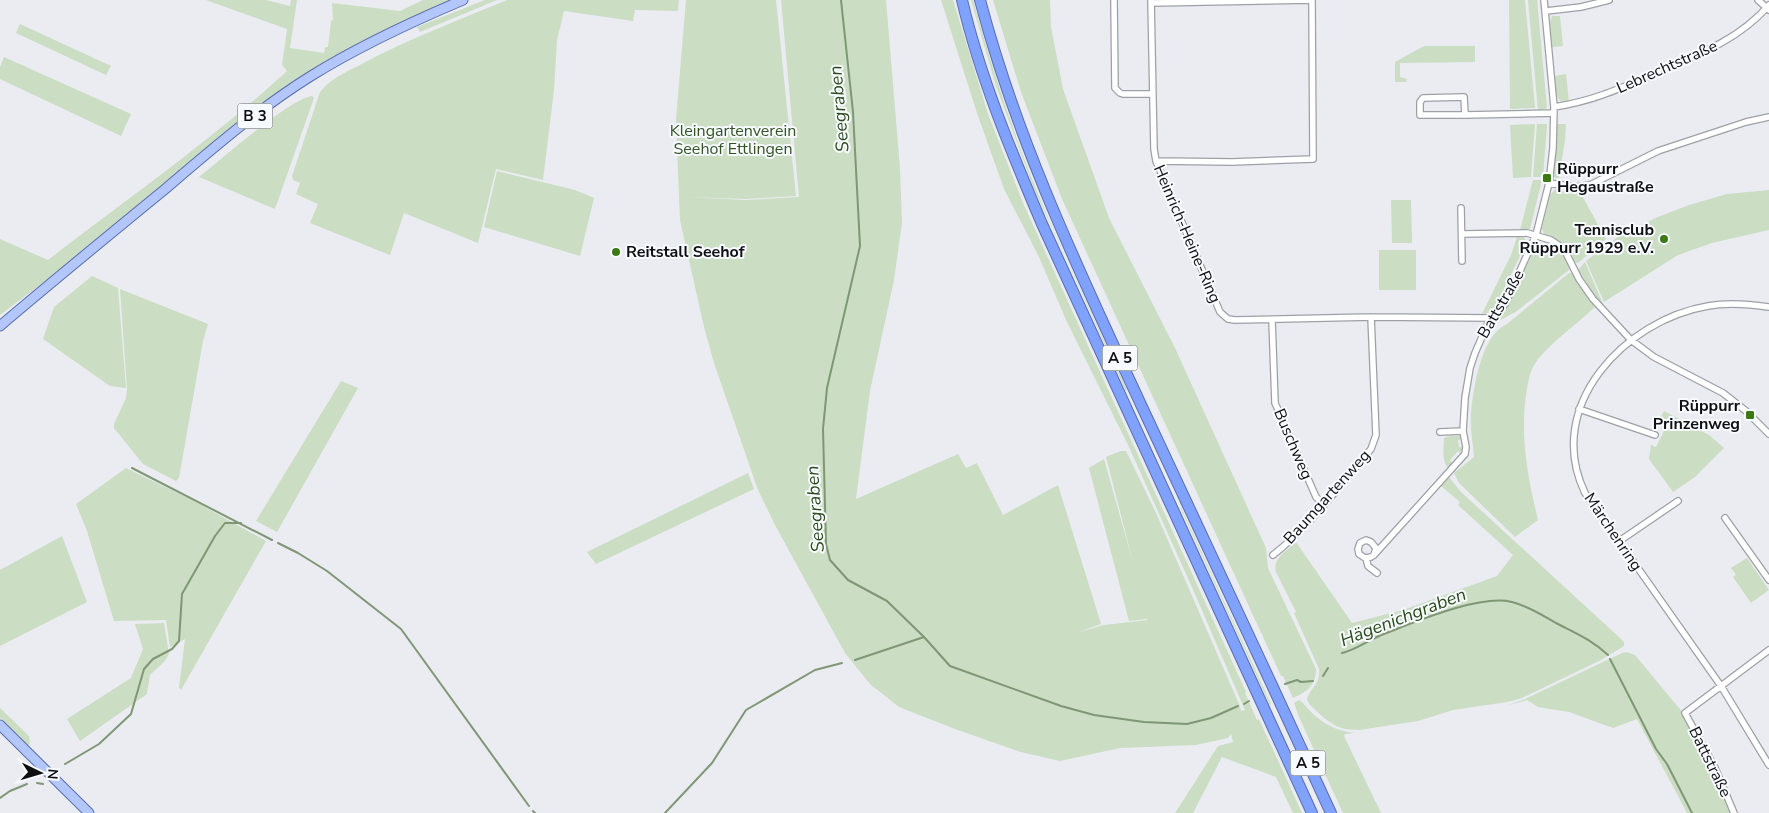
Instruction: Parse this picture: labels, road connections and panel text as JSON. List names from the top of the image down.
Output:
{
  "streets": {
    "highway": ["A 5"],
    "main road": ["B 3"],
    "street": [
      "Lebrechtstraße",
      "Heinrich-Heine-Ring",
      "Battstraße",
      "Buschweg",
      "Baumgartenweg",
      "Märchenring"
    ]
  },
  "crossings": [
    ["Lebrechtstraße", "Battstraße"],
    ["Heinrich-Heine-Ring", "Battstraße"],
    ["Heinrich-Heine-Ring", "Buschweg"],
    ["Heinrich-Heine-Ring", "Baumgartenweg"],
    ["Battstraße", "Märchenring"],
    ["Buschweg", "Baumgartenweg"]
  ],
  "water": ["Seegraben", "Hägenichgraben"],
  "parks": ["Kleingartenverein Seehof Ettlingen"],
  "places": {
    "transit": ["Rüppurr Hegaustraße", "Rüppurr Prinzenweg"],
    "other": ["Tennisclub Rüppurr 1929 e.V.", "Reitstall Seehof"]
  },
  "north": "right"
}
